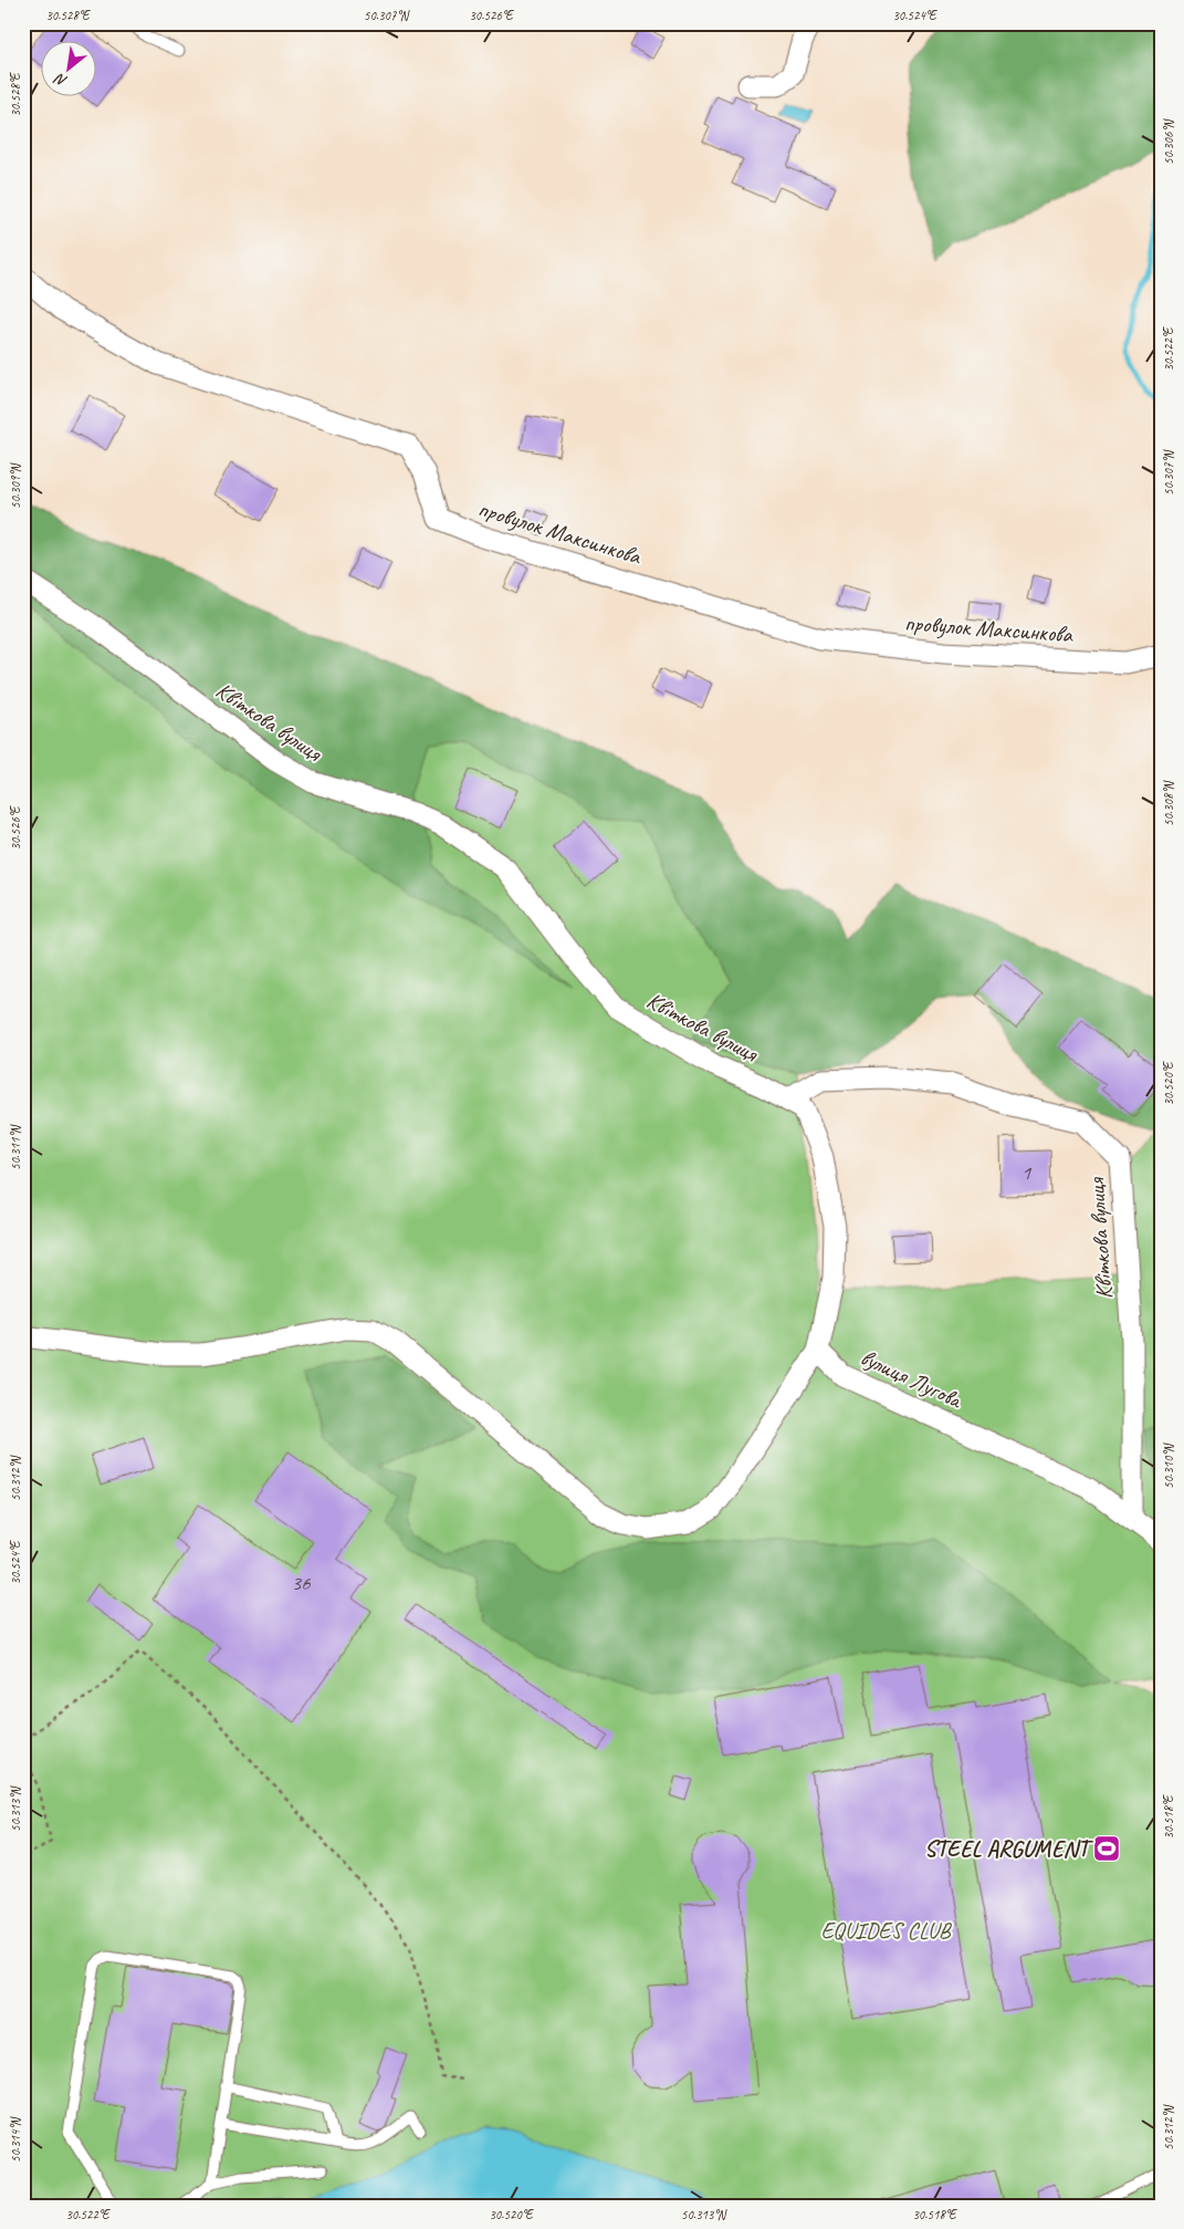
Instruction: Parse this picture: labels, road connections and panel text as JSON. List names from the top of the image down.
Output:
{
  "streets": {
    "street": ["провулок Максинкова", "Квіткова вулиця", "вулиця Лугова"]
  },
  "crossings": [
    ["Квіткова вулиця", "вулиця Лугова"]
  ],
  "parks": ["EQUIDES CLUB"],
  "places": {
    "sports": ["STEEL ARGUMENT"]
  },
  "house_numbers": ["1", "36"],
  "north": "bottom left",
  "coordinates": [
    "30.528°E",
    "50.307°N",
    "30.526°E",
    "30.524°E",
    "50.306°N",
    "30.522°E",
    "50.309°N",
    "50.308°N",
    "30.520°E",
    "50.311°N",
    "50.310°N",
    "50.312°N",
    "50.313°N",
    "30.518°E",
    "50.314°N"
  ]
}
